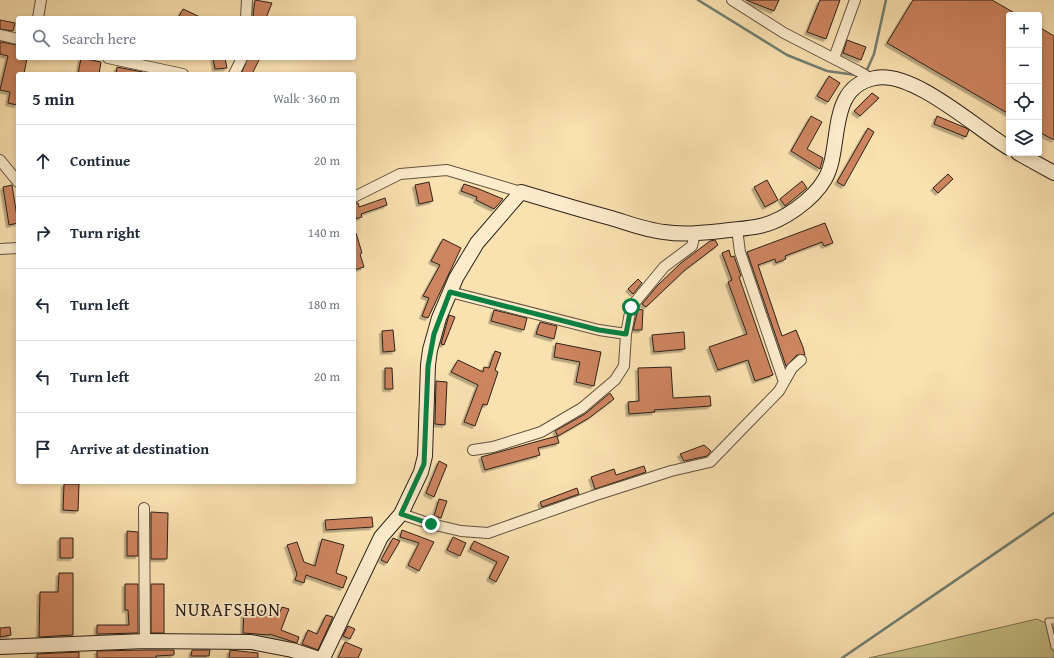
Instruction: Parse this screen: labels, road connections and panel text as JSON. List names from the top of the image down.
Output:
{
  "districts": ["NURAFSHON"],
  "page": {
    "map_buttons": ["+", "−"],
    "search": "Search here",
    "heading": ["5 min", "Walk · 360 m"],
    "list": [
      ["Continue", "20 m"],
      ["Turn right", "140 m"],
      ["Turn left", "180 m"],
      ["Turn left", "20 m"],
      "Arrive at destination"
    ]
  }
}
